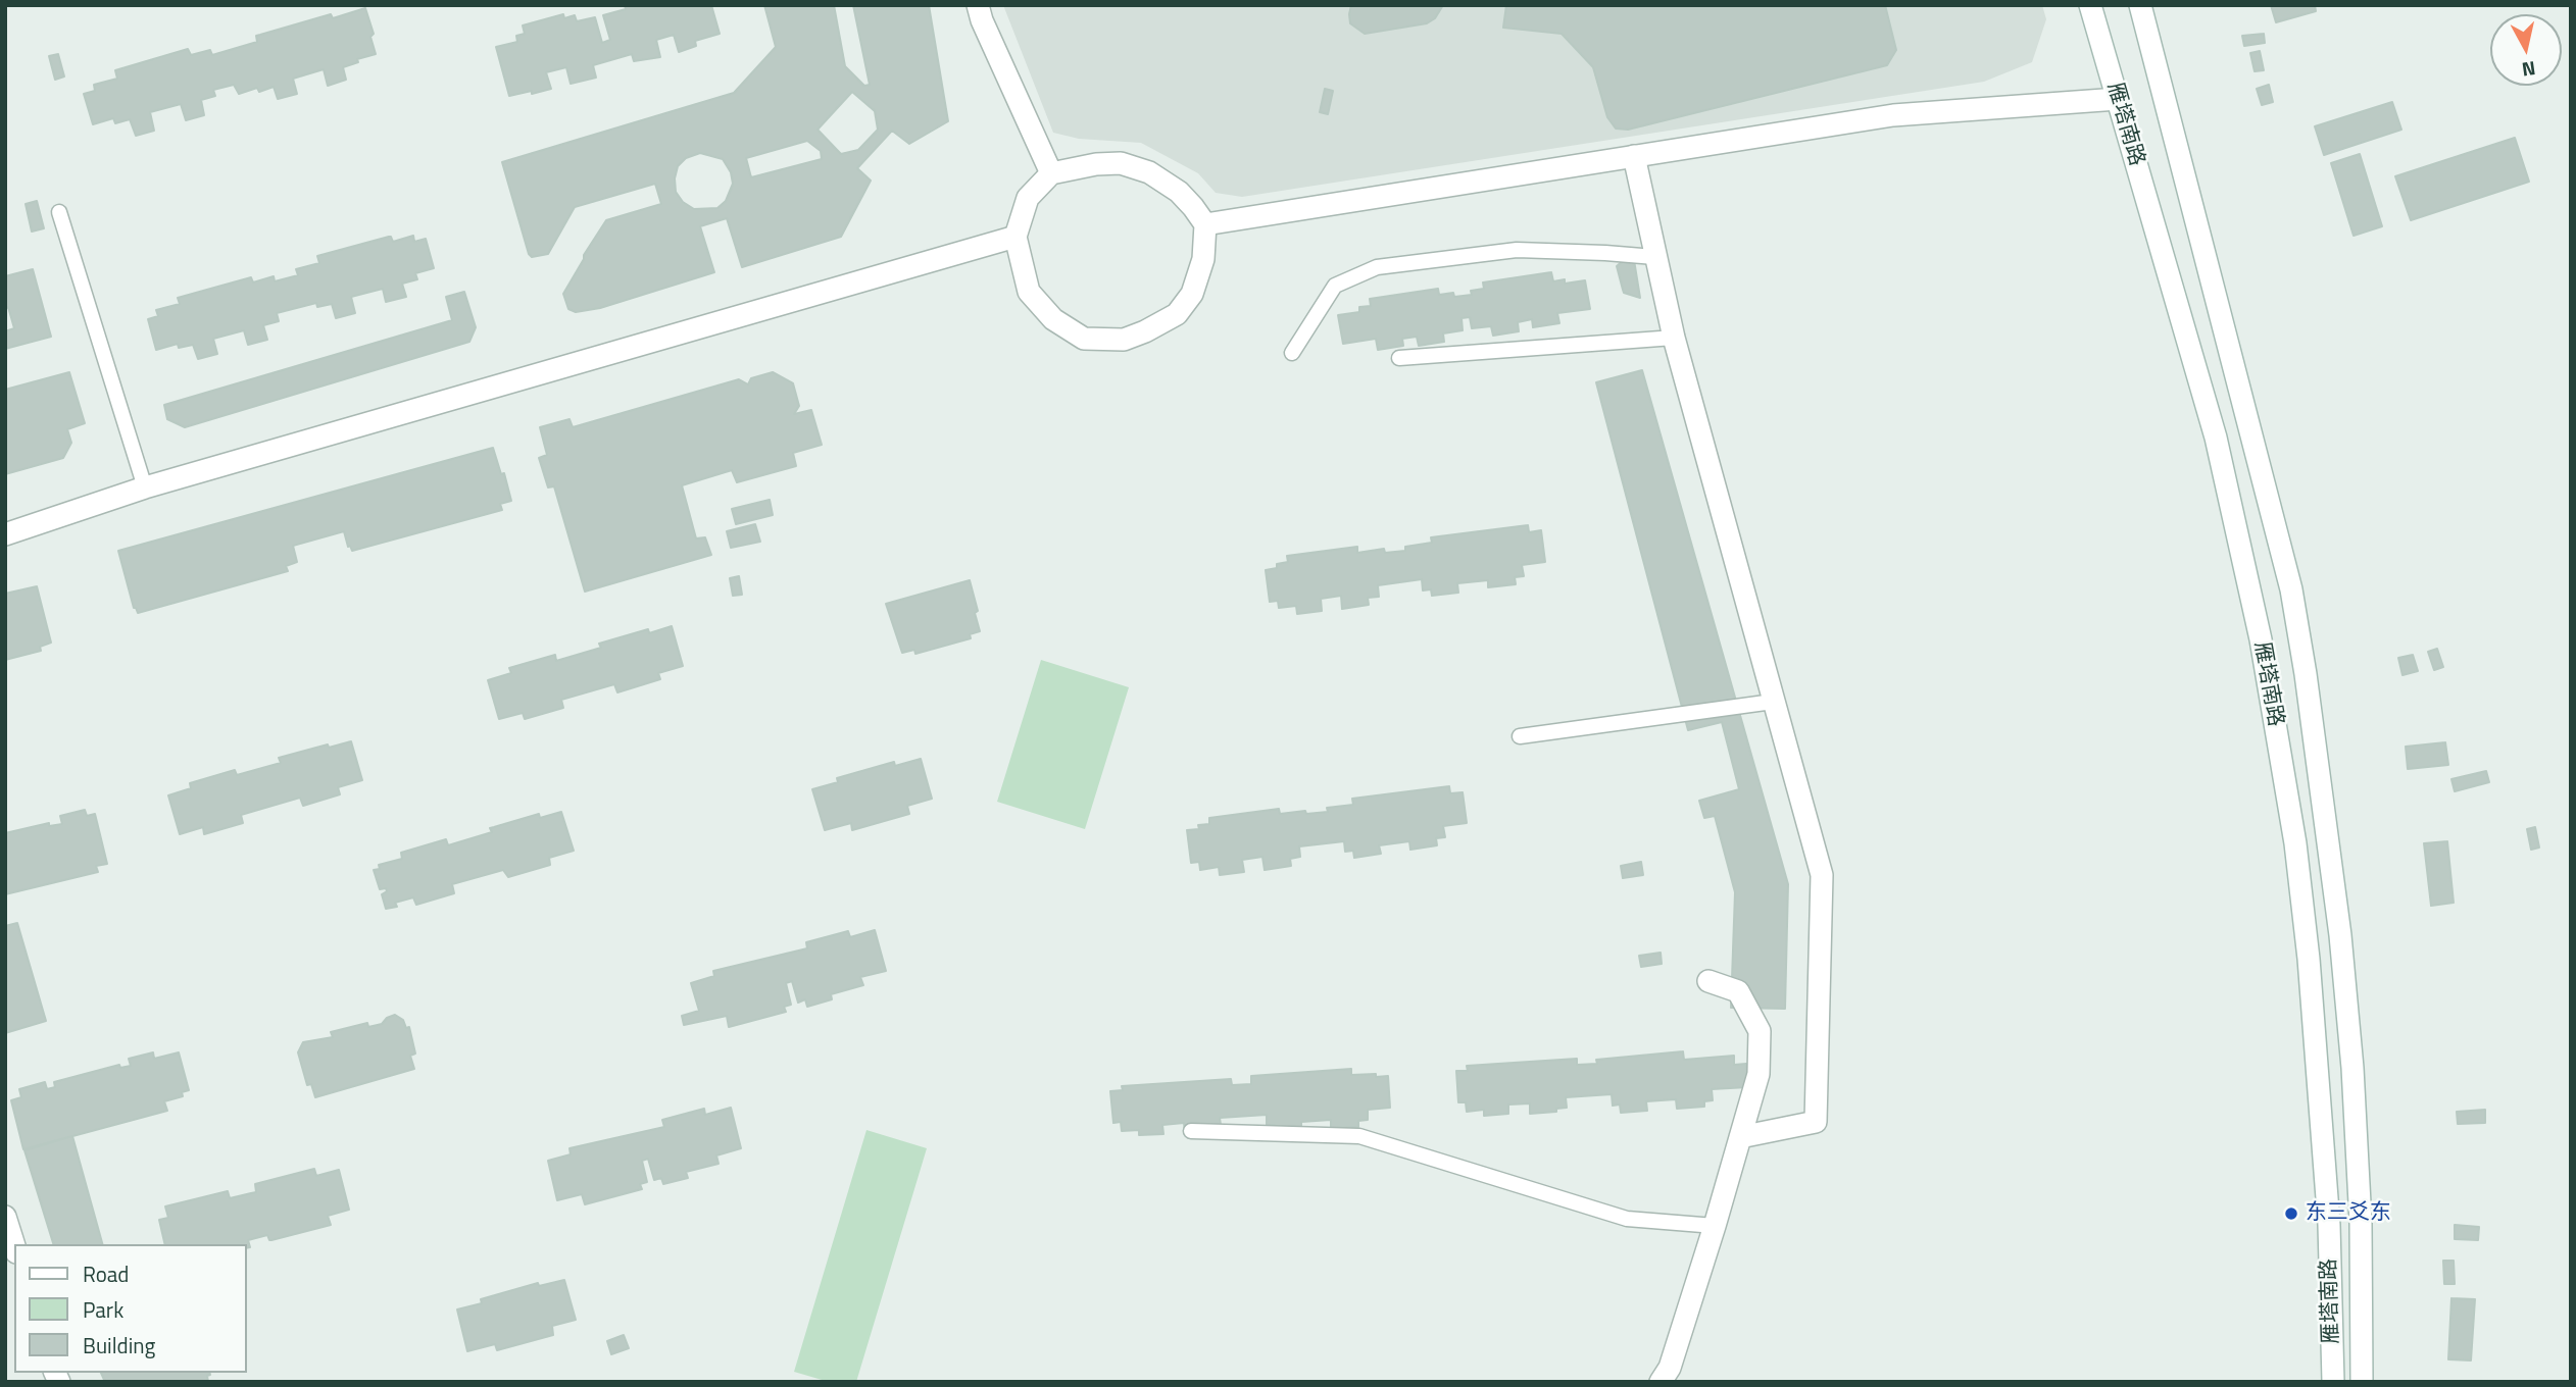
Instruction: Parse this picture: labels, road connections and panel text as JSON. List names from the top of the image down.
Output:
{
  "streets": {
    "street": ["雁塔南路"]
  },
  "places": ["东三爻东"],
  "legend": ["Road", "Park", "Building"],
  "north": "bottom"
}
